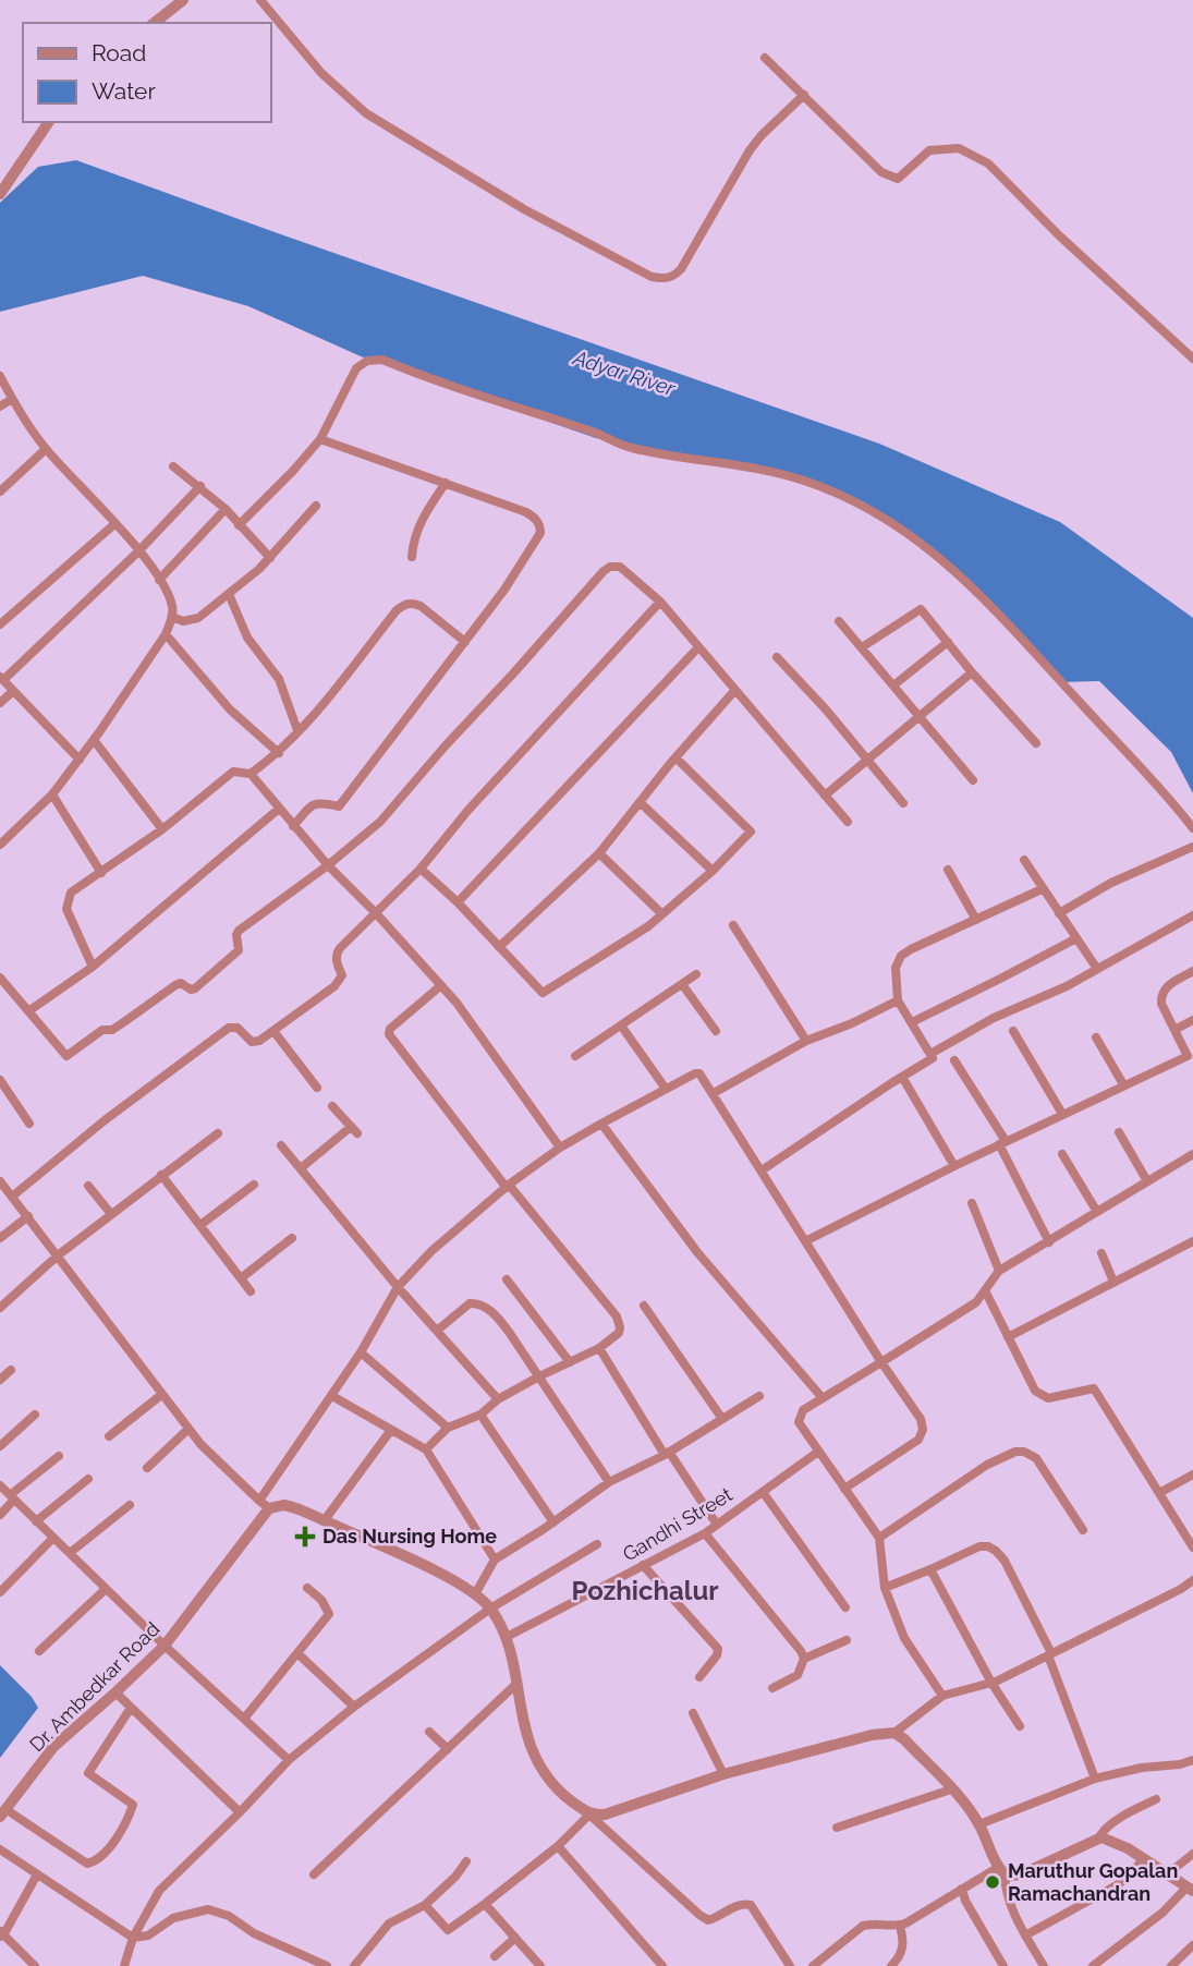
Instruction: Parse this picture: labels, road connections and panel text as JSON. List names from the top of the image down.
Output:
{
  "streets": {
    "street": ["Gandhi Street", "Dr. Ambedkar Road"]
  },
  "districts": ["Pozhichalur"],
  "water": ["Adyar River"],
  "places": {
    "health": ["Das Nursing Home"],
    "other": ["Maruthur Gopalan Ramachandran"]
  },
  "legend": ["Road", "Water"]
}
